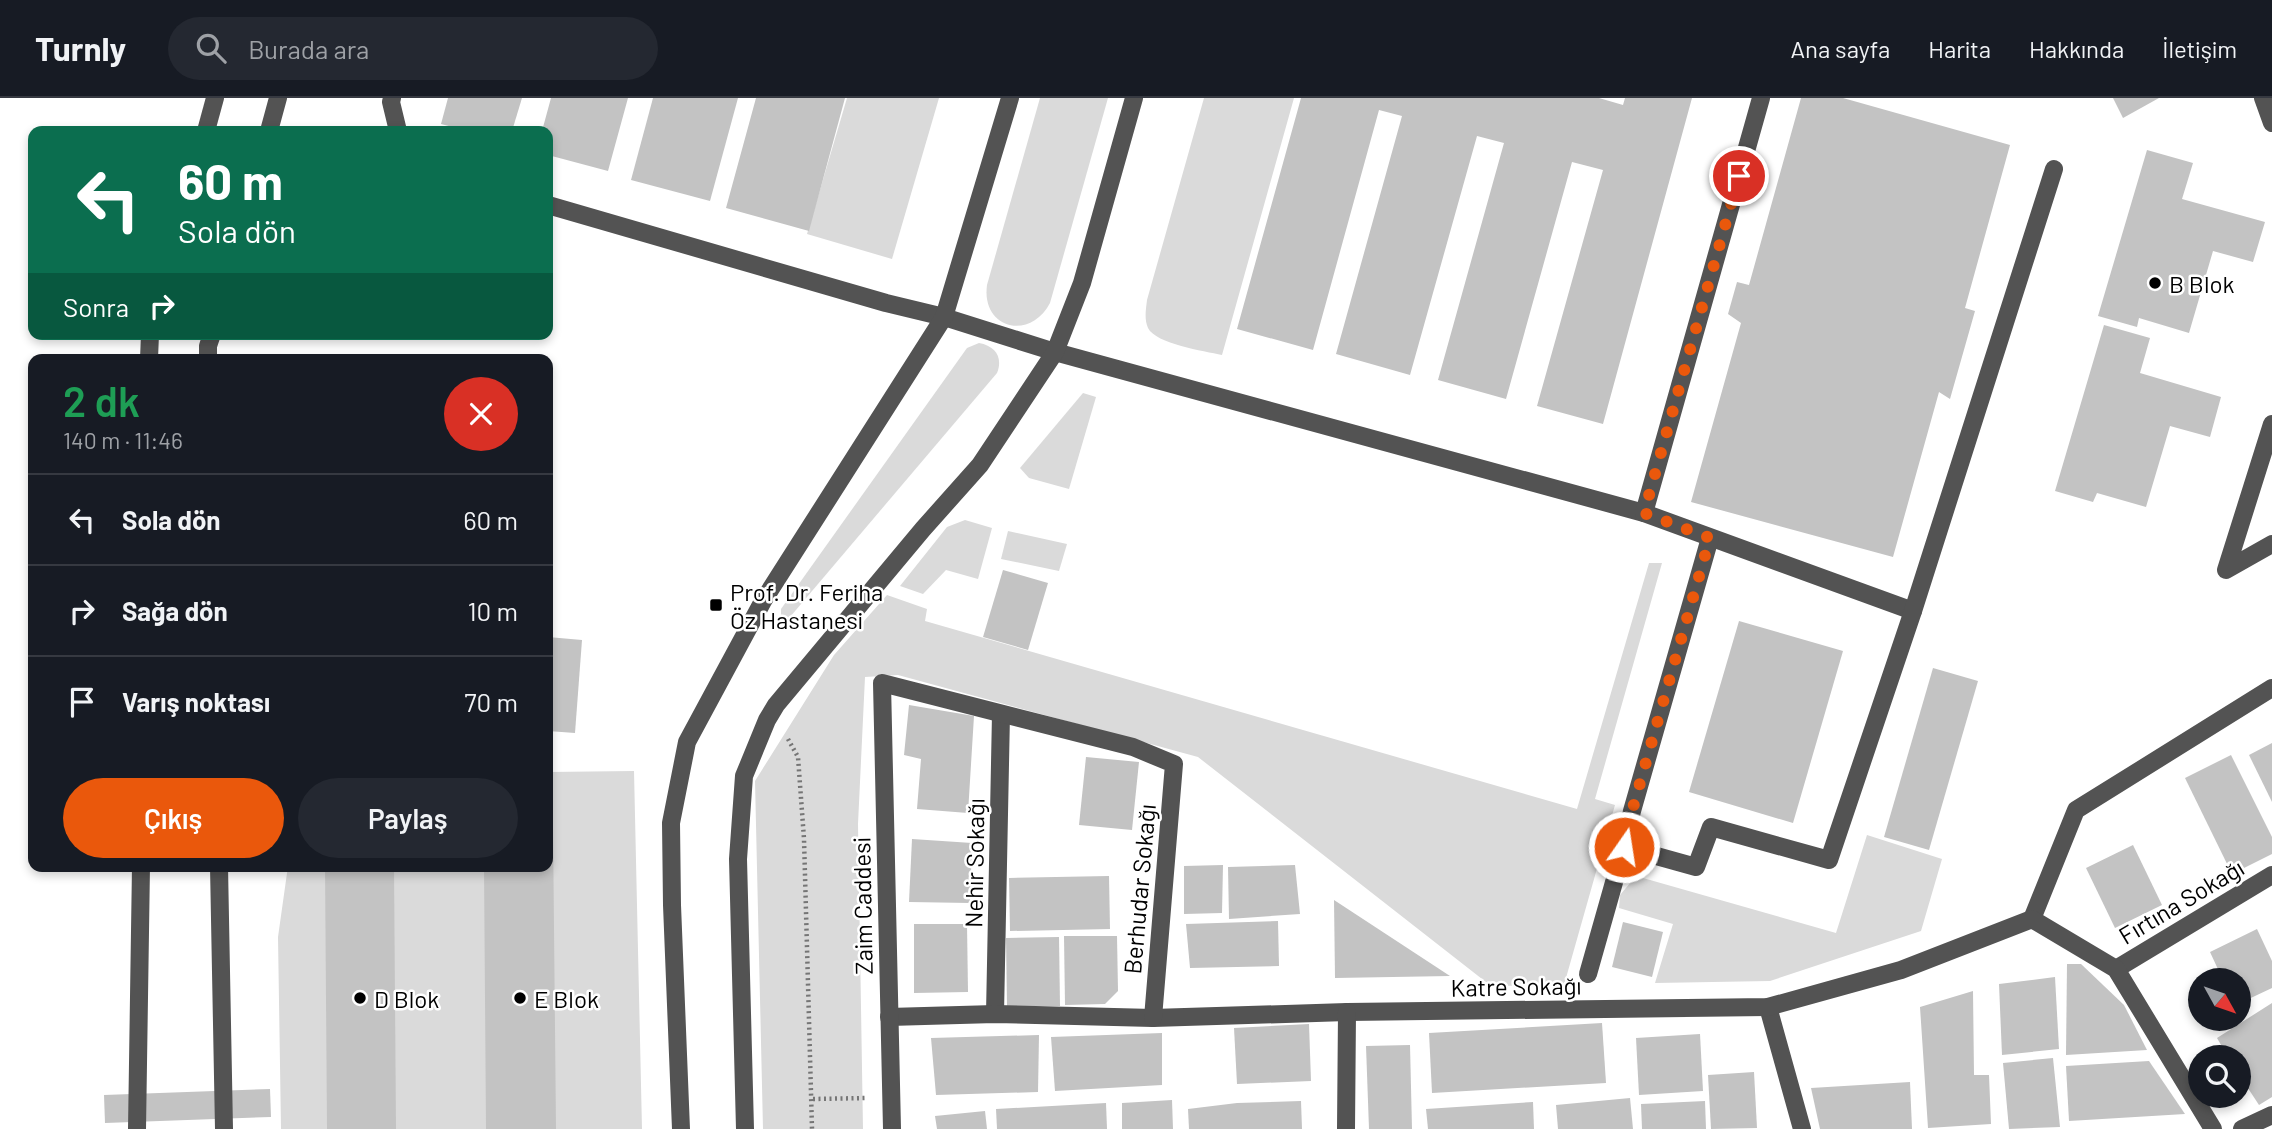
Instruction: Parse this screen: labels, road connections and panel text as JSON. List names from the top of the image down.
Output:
{
  "streets": {
    "street": [
      "Nehir Sokağı",
      "Berhudar Sokağı",
      "Fırtına Sokağı",
      "Zaim Caddesi",
      "Katre Sokağı"
    ]
  },
  "crossings": [
    ["Nehir Sokağı", "Berhudar Sokağı"],
    ["Nehir Sokağı", "Zaim Caddesi"],
    ["Nehir Sokağı", "Katre Sokağı"],
    ["Berhudar Sokağı", "Zaim Caddesi"],
    ["Berhudar Sokağı", "Katre Sokağı"],
    ["Zaim Caddesi", "Katre Sokağı"]
  ],
  "places": {
    "other": ["B Blok", "D Blok", "E Blok"],
    "transit": ["Prof. Dr. Feriha Öz Hastanesi"]
  },
  "north": "bottom right",
  "page": {
    "header": "Turnly",
    "search": "Burada ara",
    "nav": [
      "Ana sayfa",
      "Harita",
      "Hakkında",
      "İletişim"
    ],
    "turn": ["60 m", "Sola dön"],
    "then": "Sonra",
    "heading": ["2 dk", "140 m · 11:46"],
    "list": [
      {
        "name": "Sola dön",
        "value": "60 m"
      },
      {
        "name": "Sağa dön",
        "value": "10 m"
      },
      {
        "name": "Varış noktası",
        "value": "70 m"
      }
    ],
    "buttons": ["Çıkış", "Paylaş"]
  }
}
